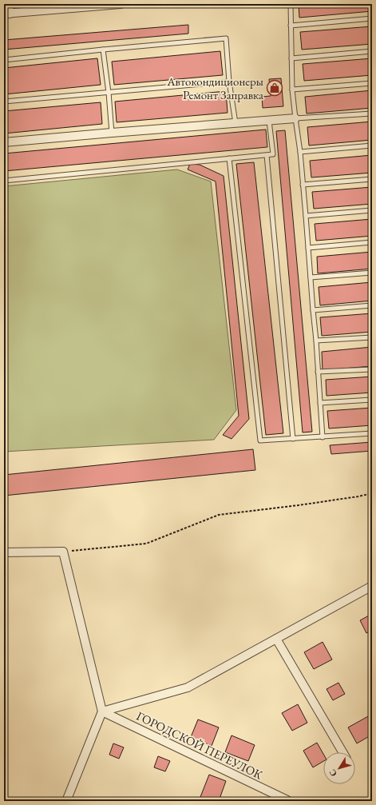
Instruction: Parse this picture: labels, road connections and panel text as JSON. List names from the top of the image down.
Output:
{
  "streets": {
    "street": ["ГОРОДСКОЙ ПЕРЕУЛОК"]
  },
  "places": {
    "shop": ["Автокондиционеры Ремонт Заправка"]
  },
  "north": "bottom left"
}
